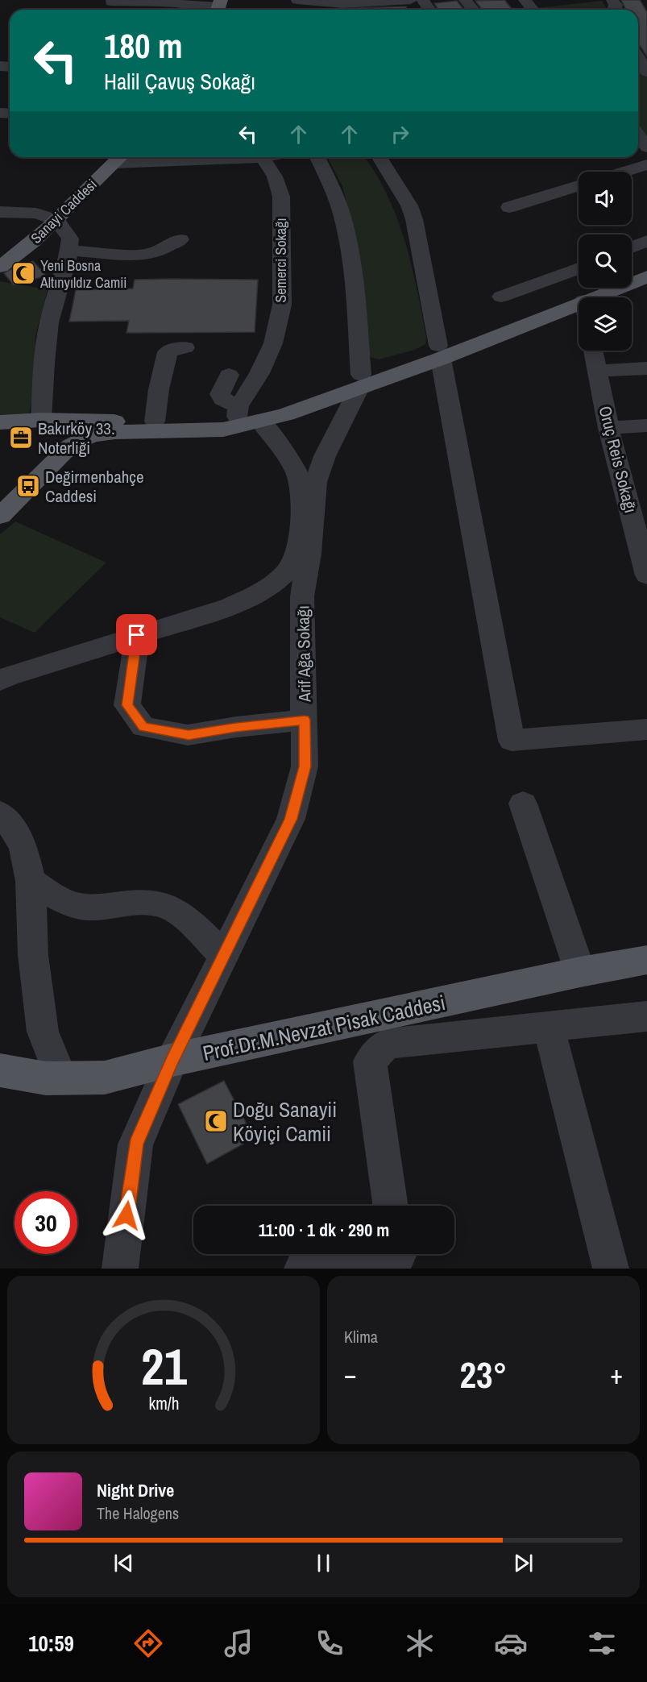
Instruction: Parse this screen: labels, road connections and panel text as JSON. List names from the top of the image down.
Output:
{
  "streets": {
    "main road": ["Sanayi Caddesi", "Prof.Dr.M.Nevzat Pisak Caddesi"],
    "street": ["Semerci Sokağı", "Oruç Reis Sokağı", "Arif Ağa Sokağı"]
  },
  "crossings": [
    ["Arif Ağa Sokağı", "Prof.Dr.M.Nevzat Pisak Caddesi"]
  ],
  "places": {
    "mosque": ["Yeni Bosna Altınyıldız Camii", "Doğu Sanayii Köyiçi Camii"],
    "office": ["Bakırköy 33. Noterliği"],
    "bus stop": ["Değirmenbahçe Caddesi"]
  },
  "page": {
    "turn": ["180 m", "Halil Çavuş Sokağı"],
    "limit": "30",
    "trip": "11:00 · 1 dk · 290 m",
    "tile": "Klima",
    "heat": ["−", "23°", "+"],
    "song": ["Night Drive", "The Halogens"],
    "tabs": "10:59",
    "gauge": ["21", "km/h"]
  }
}
